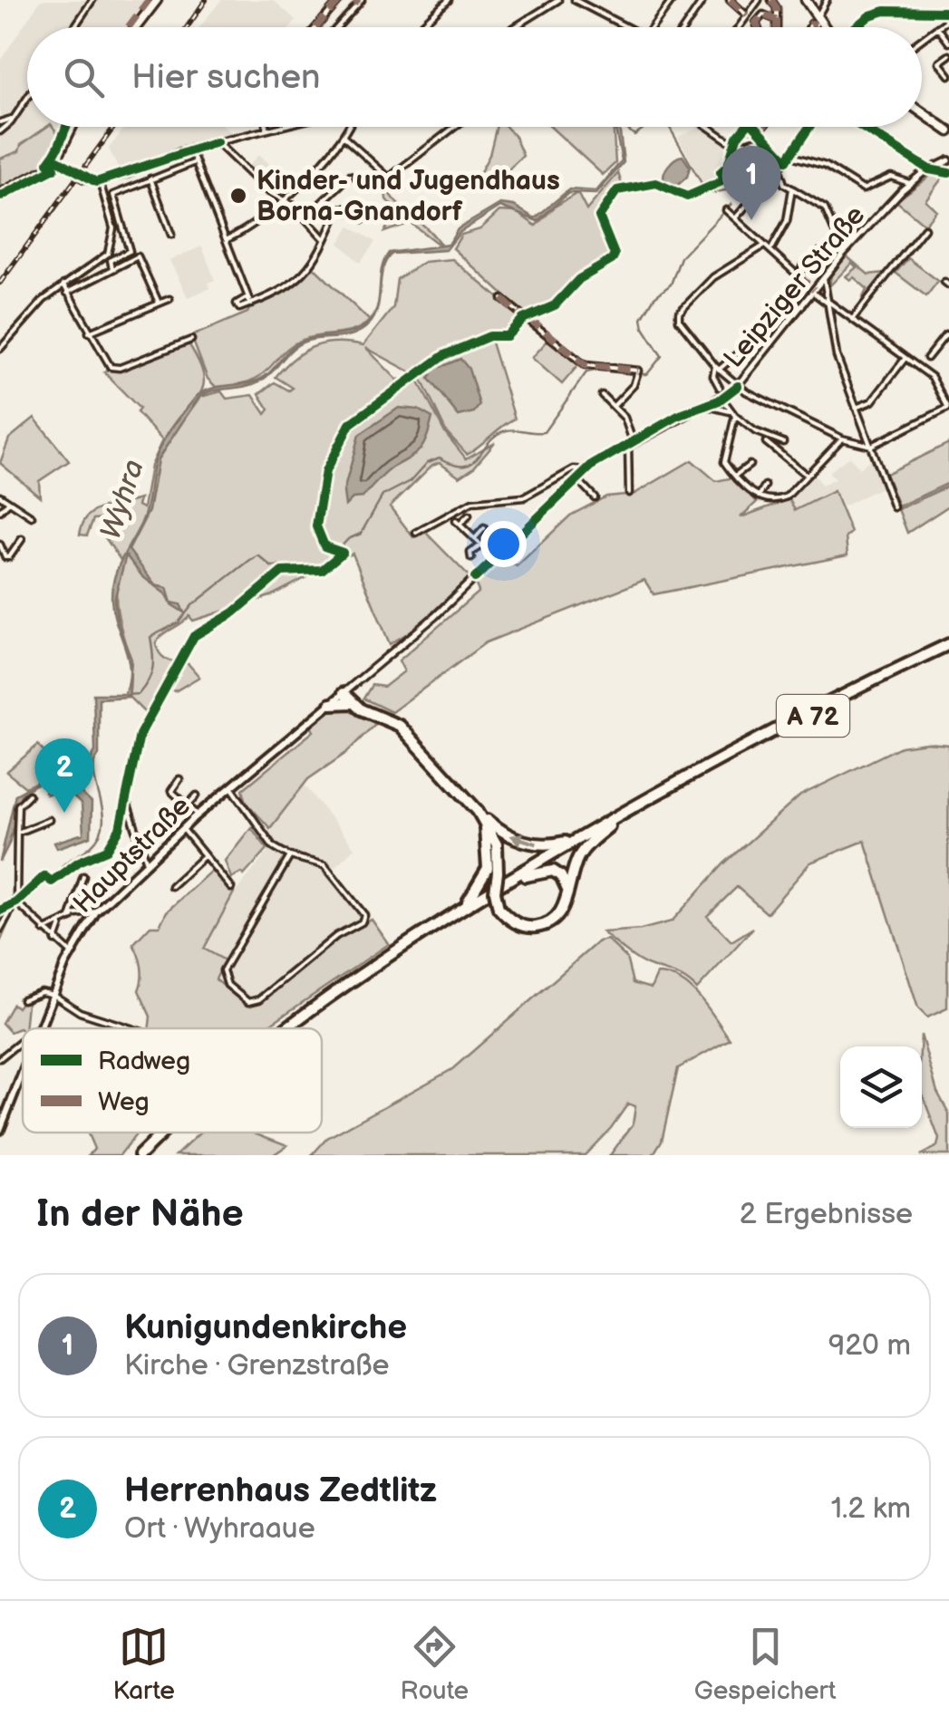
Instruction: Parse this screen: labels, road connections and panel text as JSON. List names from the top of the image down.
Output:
{
  "streets": {
    "highway": ["A 72"],
    "main road": ["Hauptstraße"],
    "street": ["Leipziger Straße"]
  },
  "crossings": [
    ["Leipziger Straße", "Hauptstraße"]
  ],
  "water": ["Wyhra"],
  "places": ["Kinder- und Jugendhaus Borna-Gnandorf"],
  "legend": ["Radweg", "Weg"],
  "page": {
    "search": "Hier suchen",
    "pins": ["1", "2"],
    "heading": ["In der Nähe", "2 Ergebnisse"],
    "list": [
      {
        "mark": "1",
        "name": "Kunigundenkirche",
        "note": "Kirche · Grenzstraße",
        "value": "920 m"
      },
      {
        "mark": "2",
        "name": "Herrenhaus Zedtlitz",
        "note": "Ort · Wyhraaue",
        "value": "1.2 km"
      }
    ],
    "nav": ["Karte", "Route", "Gespeichert"]
  }
}
